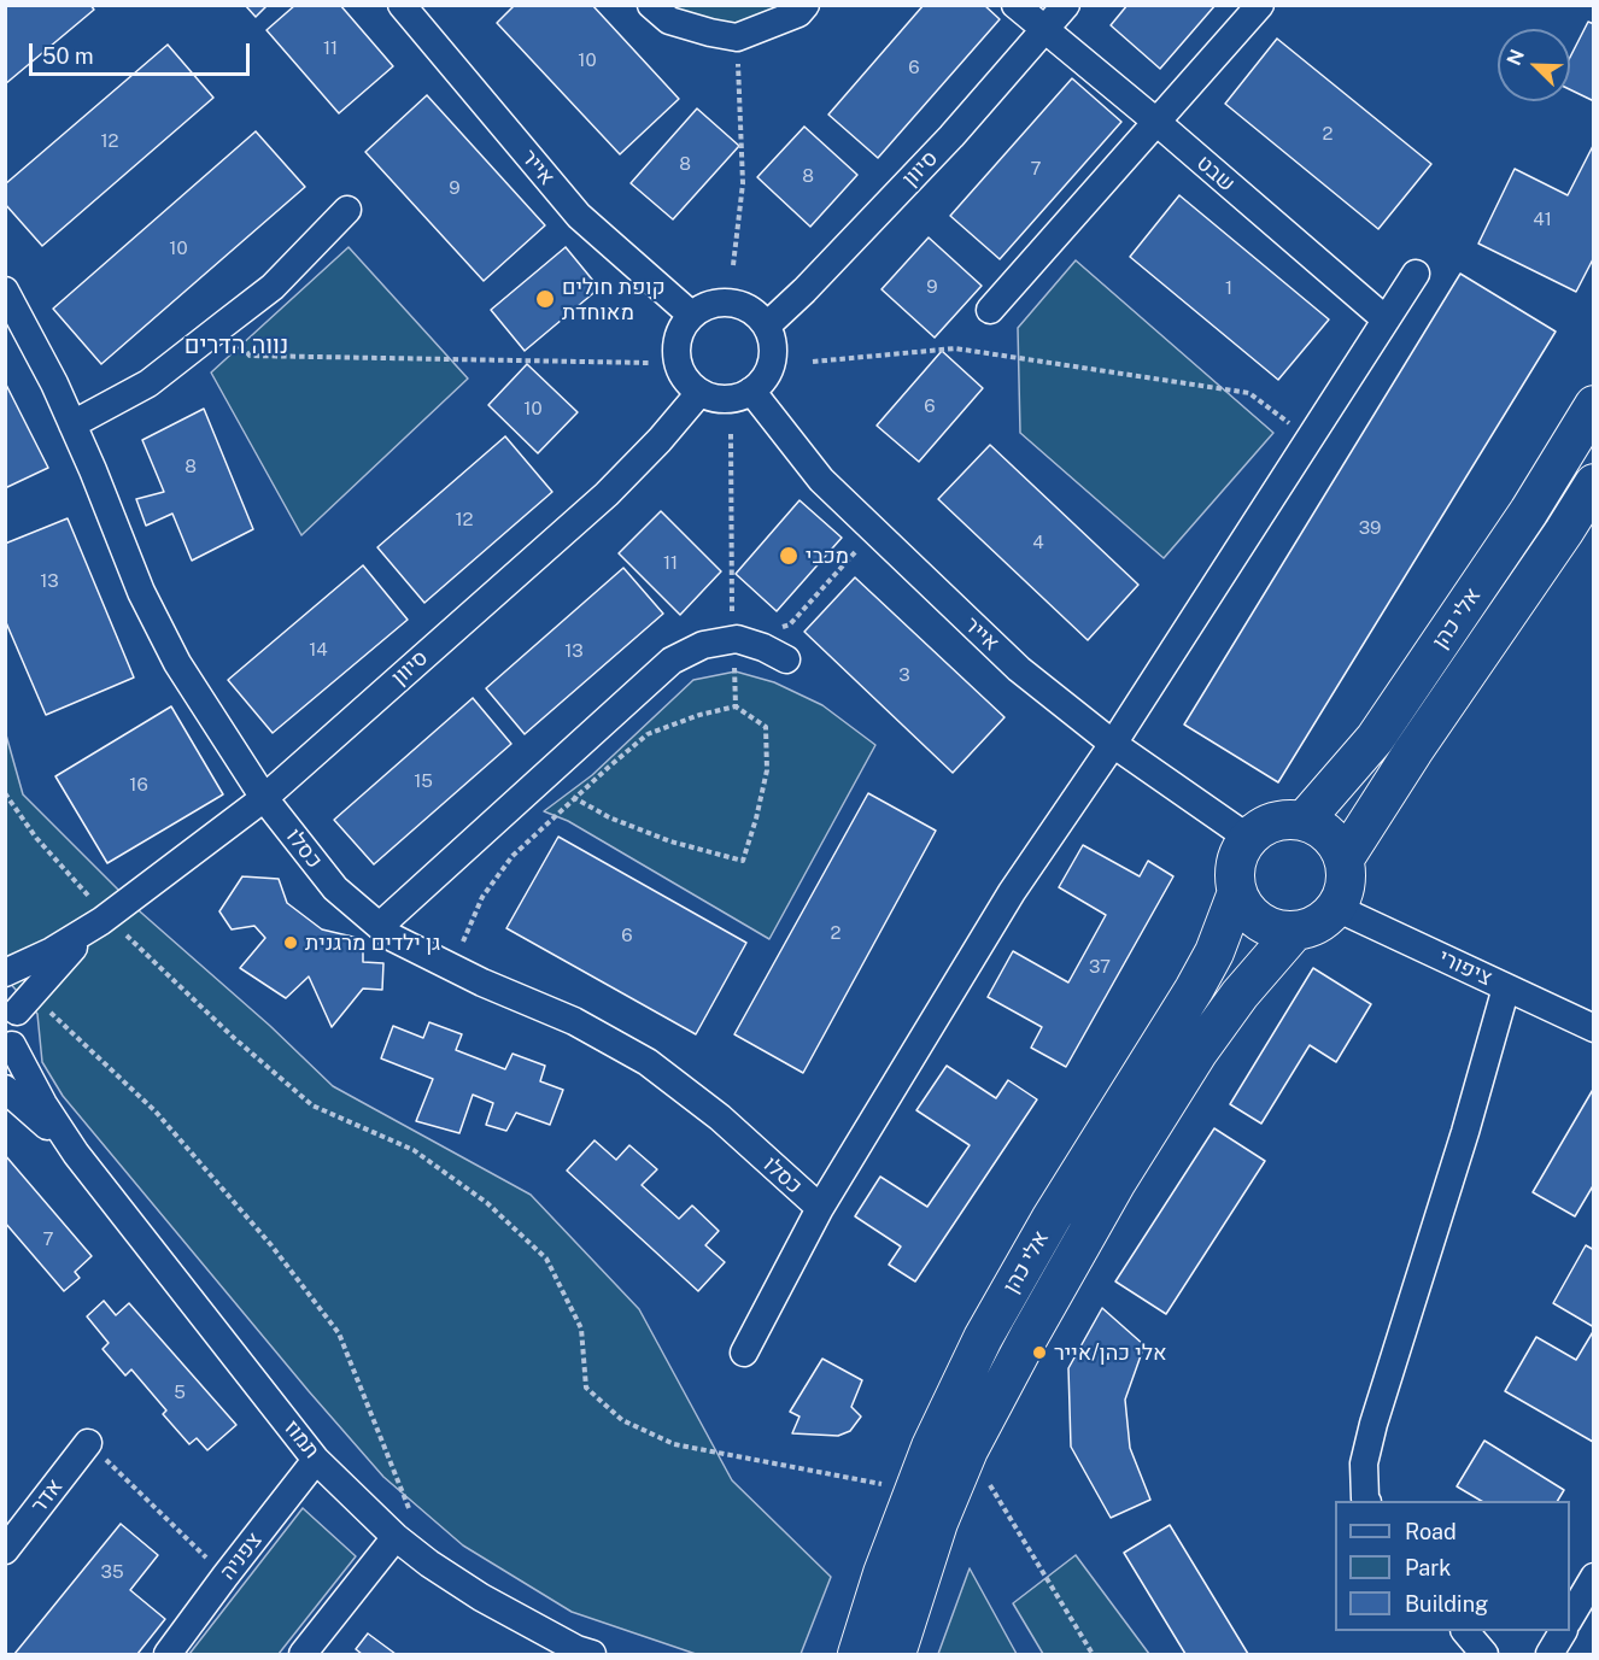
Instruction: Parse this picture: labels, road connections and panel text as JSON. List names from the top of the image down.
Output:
{
  "streets": {
    "street": [
      "אייר",
      "סיוון",
      "שבט",
      "אלי כהן",
      "כסלו",
      "ציפורי",
      "תמוז",
      "אדר",
      "צפניה"
    ]
  },
  "crossings": [
    ["אייר", "סיוון"],
    ["אייר", "אלי כהן"],
    ["אייר", "כסלו"],
    ["אייר", "ציפורי"],
    ["סיוון", "שבט"],
    ["סיוון", "כסלו"],
    ["שבט", "כסלו"],
    ["אלי כהן", "ציפורי"],
    ["תמוז", "צפניה"]
  ],
  "districts": ["נווה הדרים"],
  "places": [
    "קופת חולים מאוחדת",
    "מכבי",
    "גן ילדים מרגנית",
    "אלי כהן/אייר"
  ],
  "house_numbers": [
    "11",
    "10",
    "6",
    "2",
    "12",
    "8",
    "7",
    "8",
    "9",
    "41",
    "10",
    "9",
    "1",
    "6",
    "10",
    "8",
    "12",
    "39",
    "4",
    "11",
    "13",
    "14",
    "13",
    "3",
    "15",
    "16",
    "2",
    "6",
    "37",
    "7",
    "5",
    "35"
  ],
  "legend": ["Road", "Park", "Building"],
  "scale_bar": "50 m",
  "north": "top left"
}
